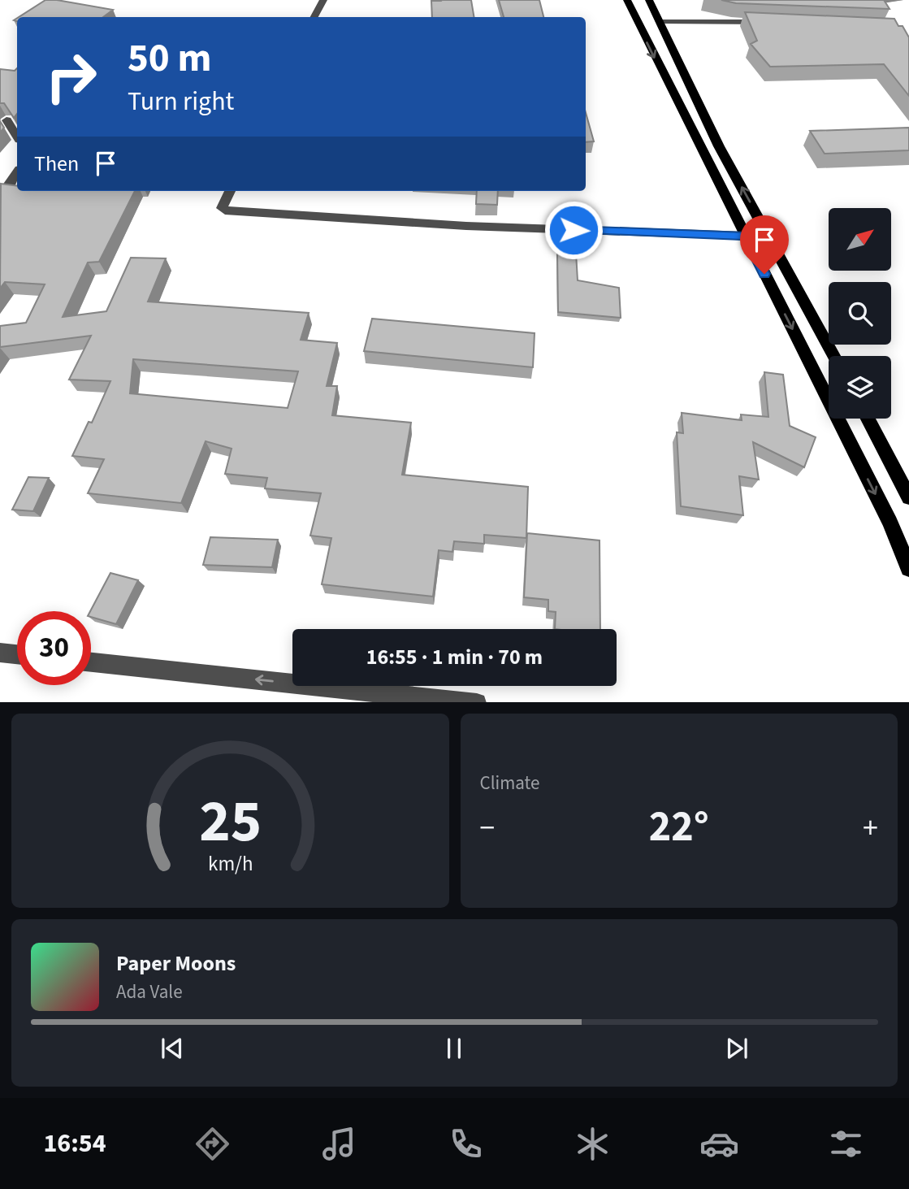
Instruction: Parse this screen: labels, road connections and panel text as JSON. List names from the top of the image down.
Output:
{
  "north": "top right",
  "page": {
    "turn": ["50 m", "Turn right"],
    "then": "Then",
    "limit": "30",
    "trip": "16:55 · 1 min · 70 m",
    "tile": "Climate",
    "heat": ["−", "22°", "+"],
    "song": ["Paper Moons", "Ada Vale"],
    "tabs": "16:54",
    "gauge": ["25", "km/h"]
  }
}
